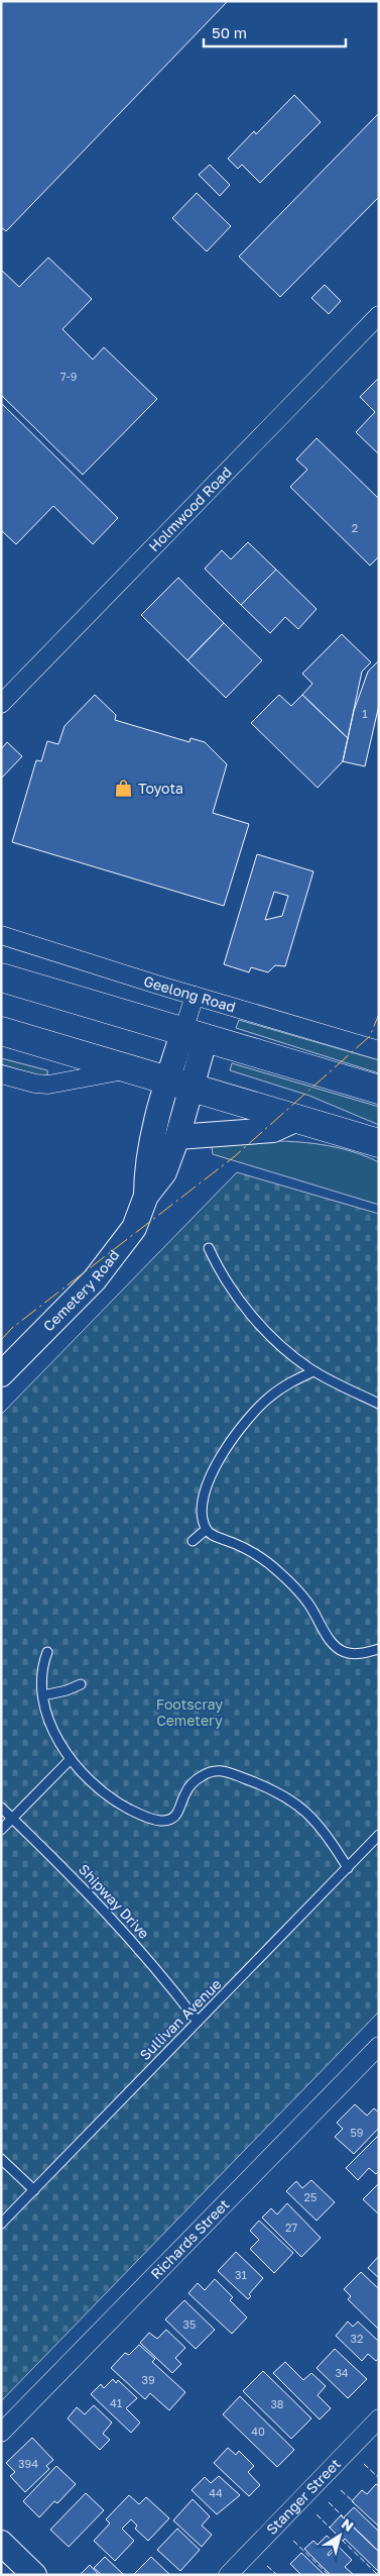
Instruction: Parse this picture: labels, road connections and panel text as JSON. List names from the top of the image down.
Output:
{
  "streets": {
    "street": [
      "Holmwood Road",
      "Geelong Road",
      "Cemetery Road",
      "Richards Street",
      "Stanger Street"
    ],
    "lane": ["Shipway Drive", "Sullivan Avenue"]
  },
  "crossings": [
    ["Geelong Road", "Cemetery Road"],
    ["Shipway Drive", "Sullivan Avenue"]
  ],
  "parks": ["Footscray Cemetery"],
  "places": {
    "shop": ["Toyota"]
  },
  "house_numbers": [
    "7-9",
    "2",
    "1",
    "59",
    "25",
    "27",
    "31",
    "35",
    "32",
    "34",
    "39",
    "41",
    "38",
    "40",
    "394",
    "44"
  ],
  "scale_bar": "50 m",
  "north": "top right"
}
